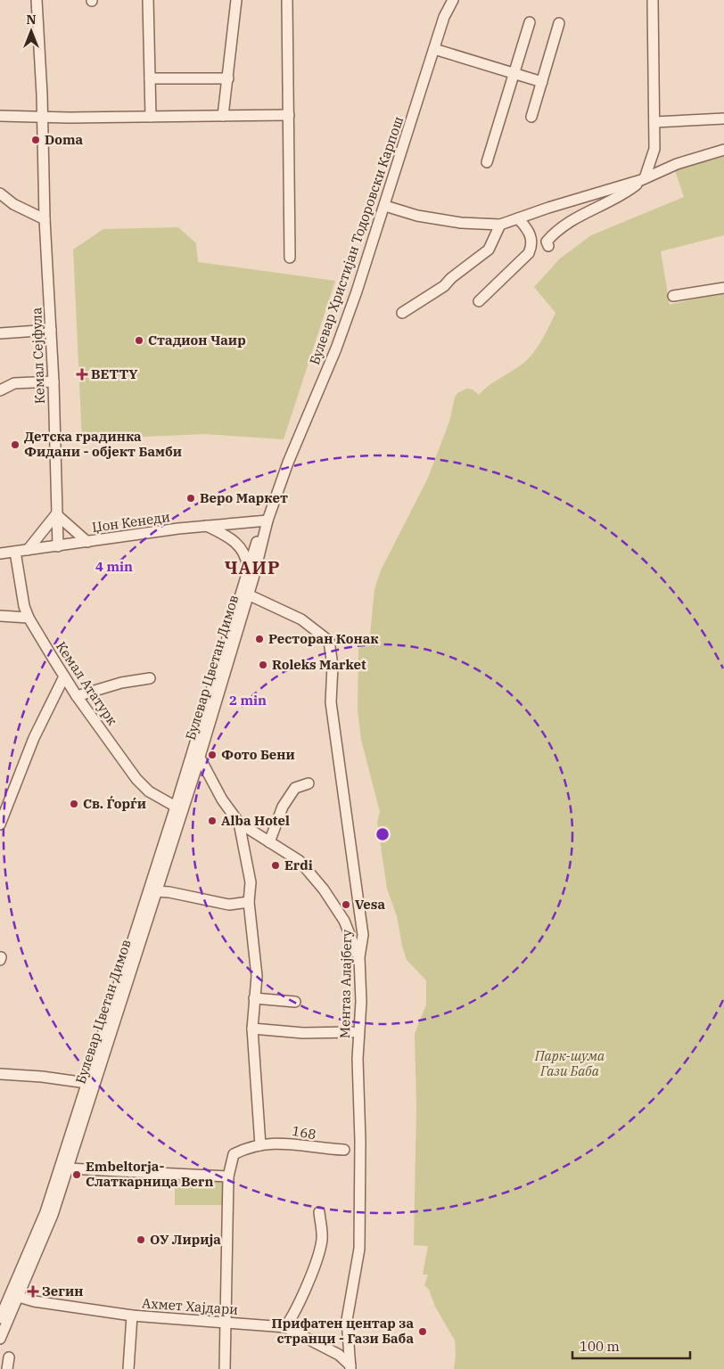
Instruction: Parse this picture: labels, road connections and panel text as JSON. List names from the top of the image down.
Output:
{
  "streets": {
    "street": [
      "Булевар Христијан Тодоровски Карпош",
      "Кемал Сејфула",
      "Џон Кенеди",
      "Булевар Цветан Димов",
      "Кемал Ататурк",
      "Ментаз Алајбегу",
      "168",
      "Ахмет Хајдари"
    ]
  },
  "crossings": [
    ["Булевар Христијан Тодоровски Карпош", "Џон Кенеди"],
    ["Булевар Христијан Тодоровски Карпош", "Булевар Цветан Димов"],
    ["Кемал Сејфула", "Џон Кенеди"],
    ["Џон Кенеди", "Булевар Цветан Димов"],
    ["Џон Кенеди", "Кемал Ататурк"],
    ["Булевар Цветан Димов", "Кемал Ататурк"],
    ["Булевар Цветан Димов", "Ментаз Алајбегу"],
    ["Булевар Цветан Димов", "Ахмет Хајдари"],
    ["Ментаз Алајбегу", "Ахмет Хајдари"]
  ],
  "districts": ["ЧАИР"],
  "parks": ["Парк-шума Гази Баба"],
  "places": {
    "other": [
      "Doma",
      "Стадион Чаир",
      "Детска градинка Фидани - објект Бамби",
      "Веро Маркет",
      "Ресторан Конак",
      "Roleks Market",
      "Фото Бени",
      "Св. Ѓорѓи",
      "Alba Hotel",
      "Erdi",
      "Vesa",
      "Embeltorja- Слаткарница Bern",
      "ОУ Лирија",
      "Прифатен центар за странци - Гази Баба"
    ],
    "health": ["BETTY", "Зегин"]
  },
  "scale_bar": "100 m",
  "north": "top",
  "rings": ["4 min", "2 min"]
}
